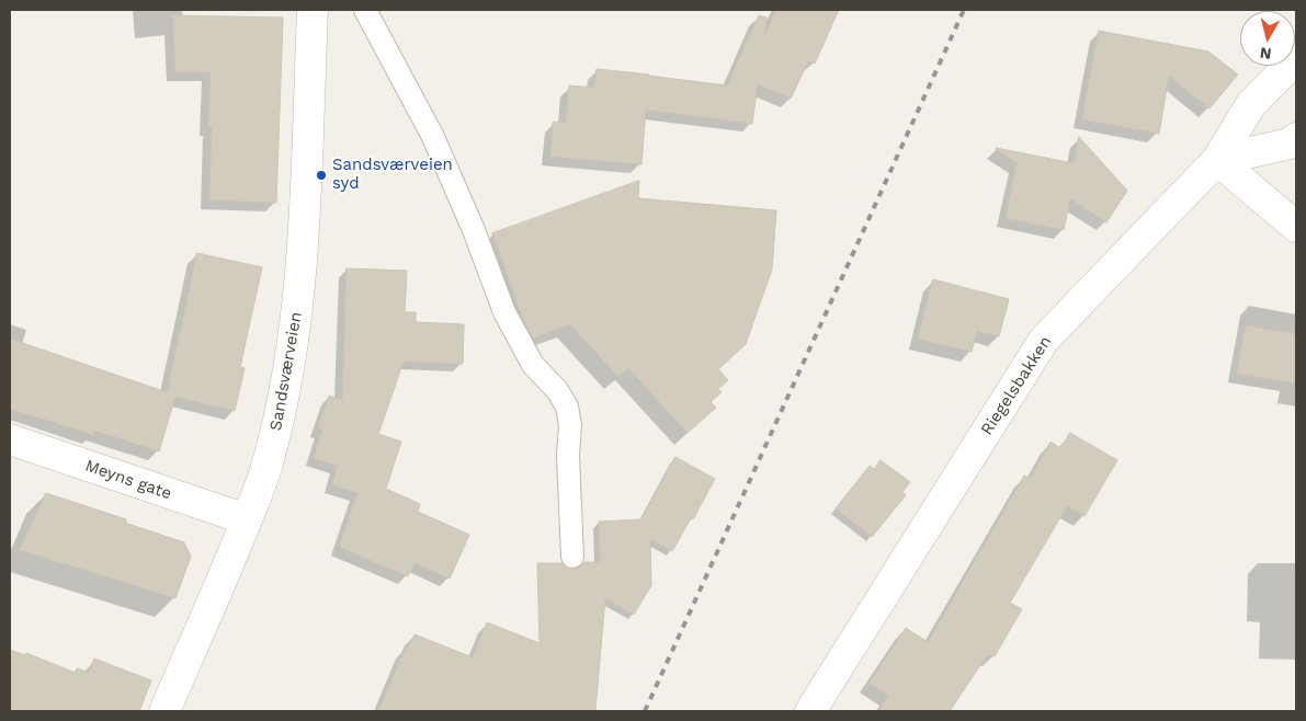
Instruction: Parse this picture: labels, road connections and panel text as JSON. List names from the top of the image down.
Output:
{
  "streets": {
    "street": ["Sandsværveien", "Riegelsbakken", "Meyns gate"]
  },
  "crossings": [
    ["Sandsværveien", "Meyns gate"]
  ],
  "places": ["Sandsværveien syd"],
  "north": "bottom"
}
